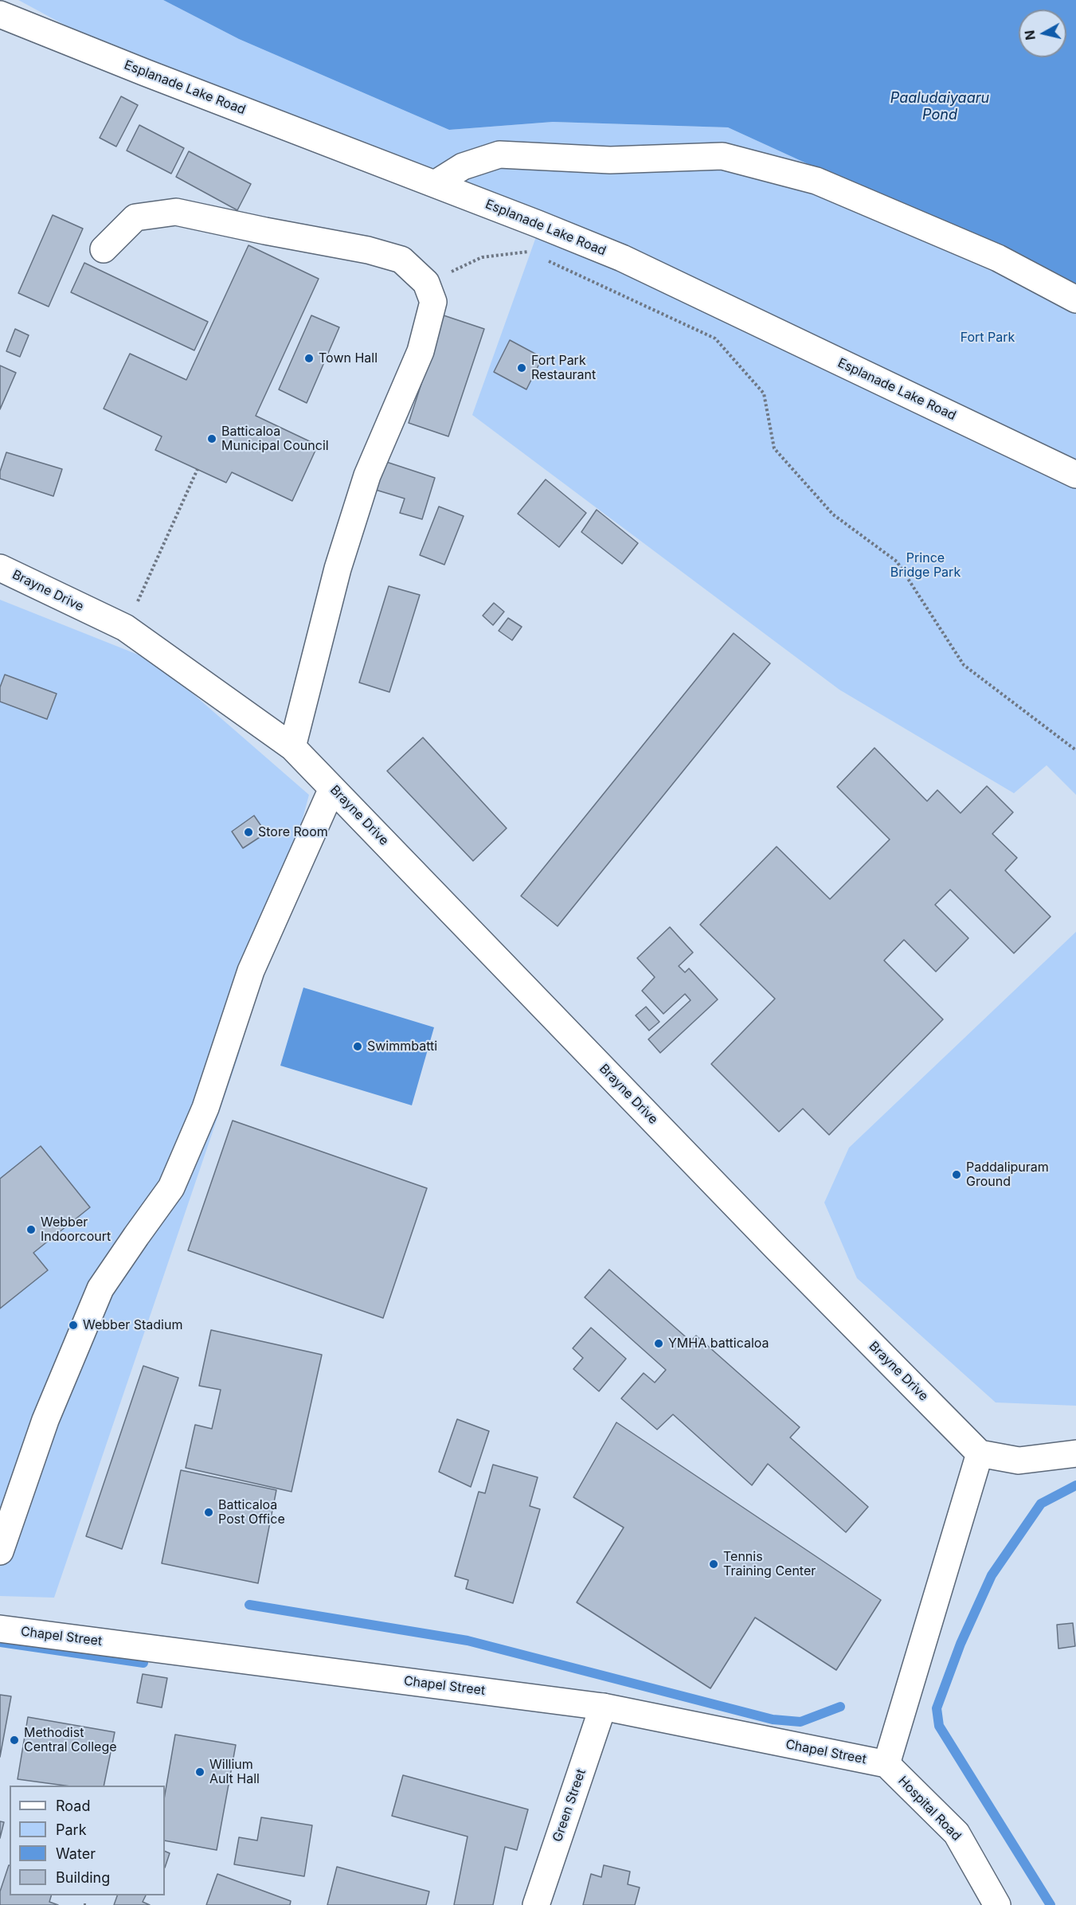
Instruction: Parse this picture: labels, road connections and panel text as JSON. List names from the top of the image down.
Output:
{
  "streets": {
    "street": [
      "Esplanade Lake Road",
      "Brayne Drive",
      "Chapel Street",
      "Green Street",
      "Hospital Road"
    ]
  },
  "crossings": [
    ["Chapel Street", "Green Street"],
    ["Chapel Street", "Hospital Road"]
  ],
  "water": ["Paaludaiyaaru Pond"],
  "parks": ["Fort Park", "Prince Bridge Park"],
  "places": [
    "Town Hall",
    "Fort Park Restaurant",
    "Batticaloa Municipal Council",
    "Store Room",
    "Swimmbatti",
    "Paddalipuram Ground",
    "Webber Indoorcourt",
    "Webber Stadium",
    "YMHA batticaloa",
    "Batticaloa Post Office",
    "Tennis Training Center",
    "Methodist Central College",
    "Willium Ault Hall"
  ],
  "legend": [
    "Road",
    "Park",
    "Water",
    "Building"
  ],
  "north": "left"
}
